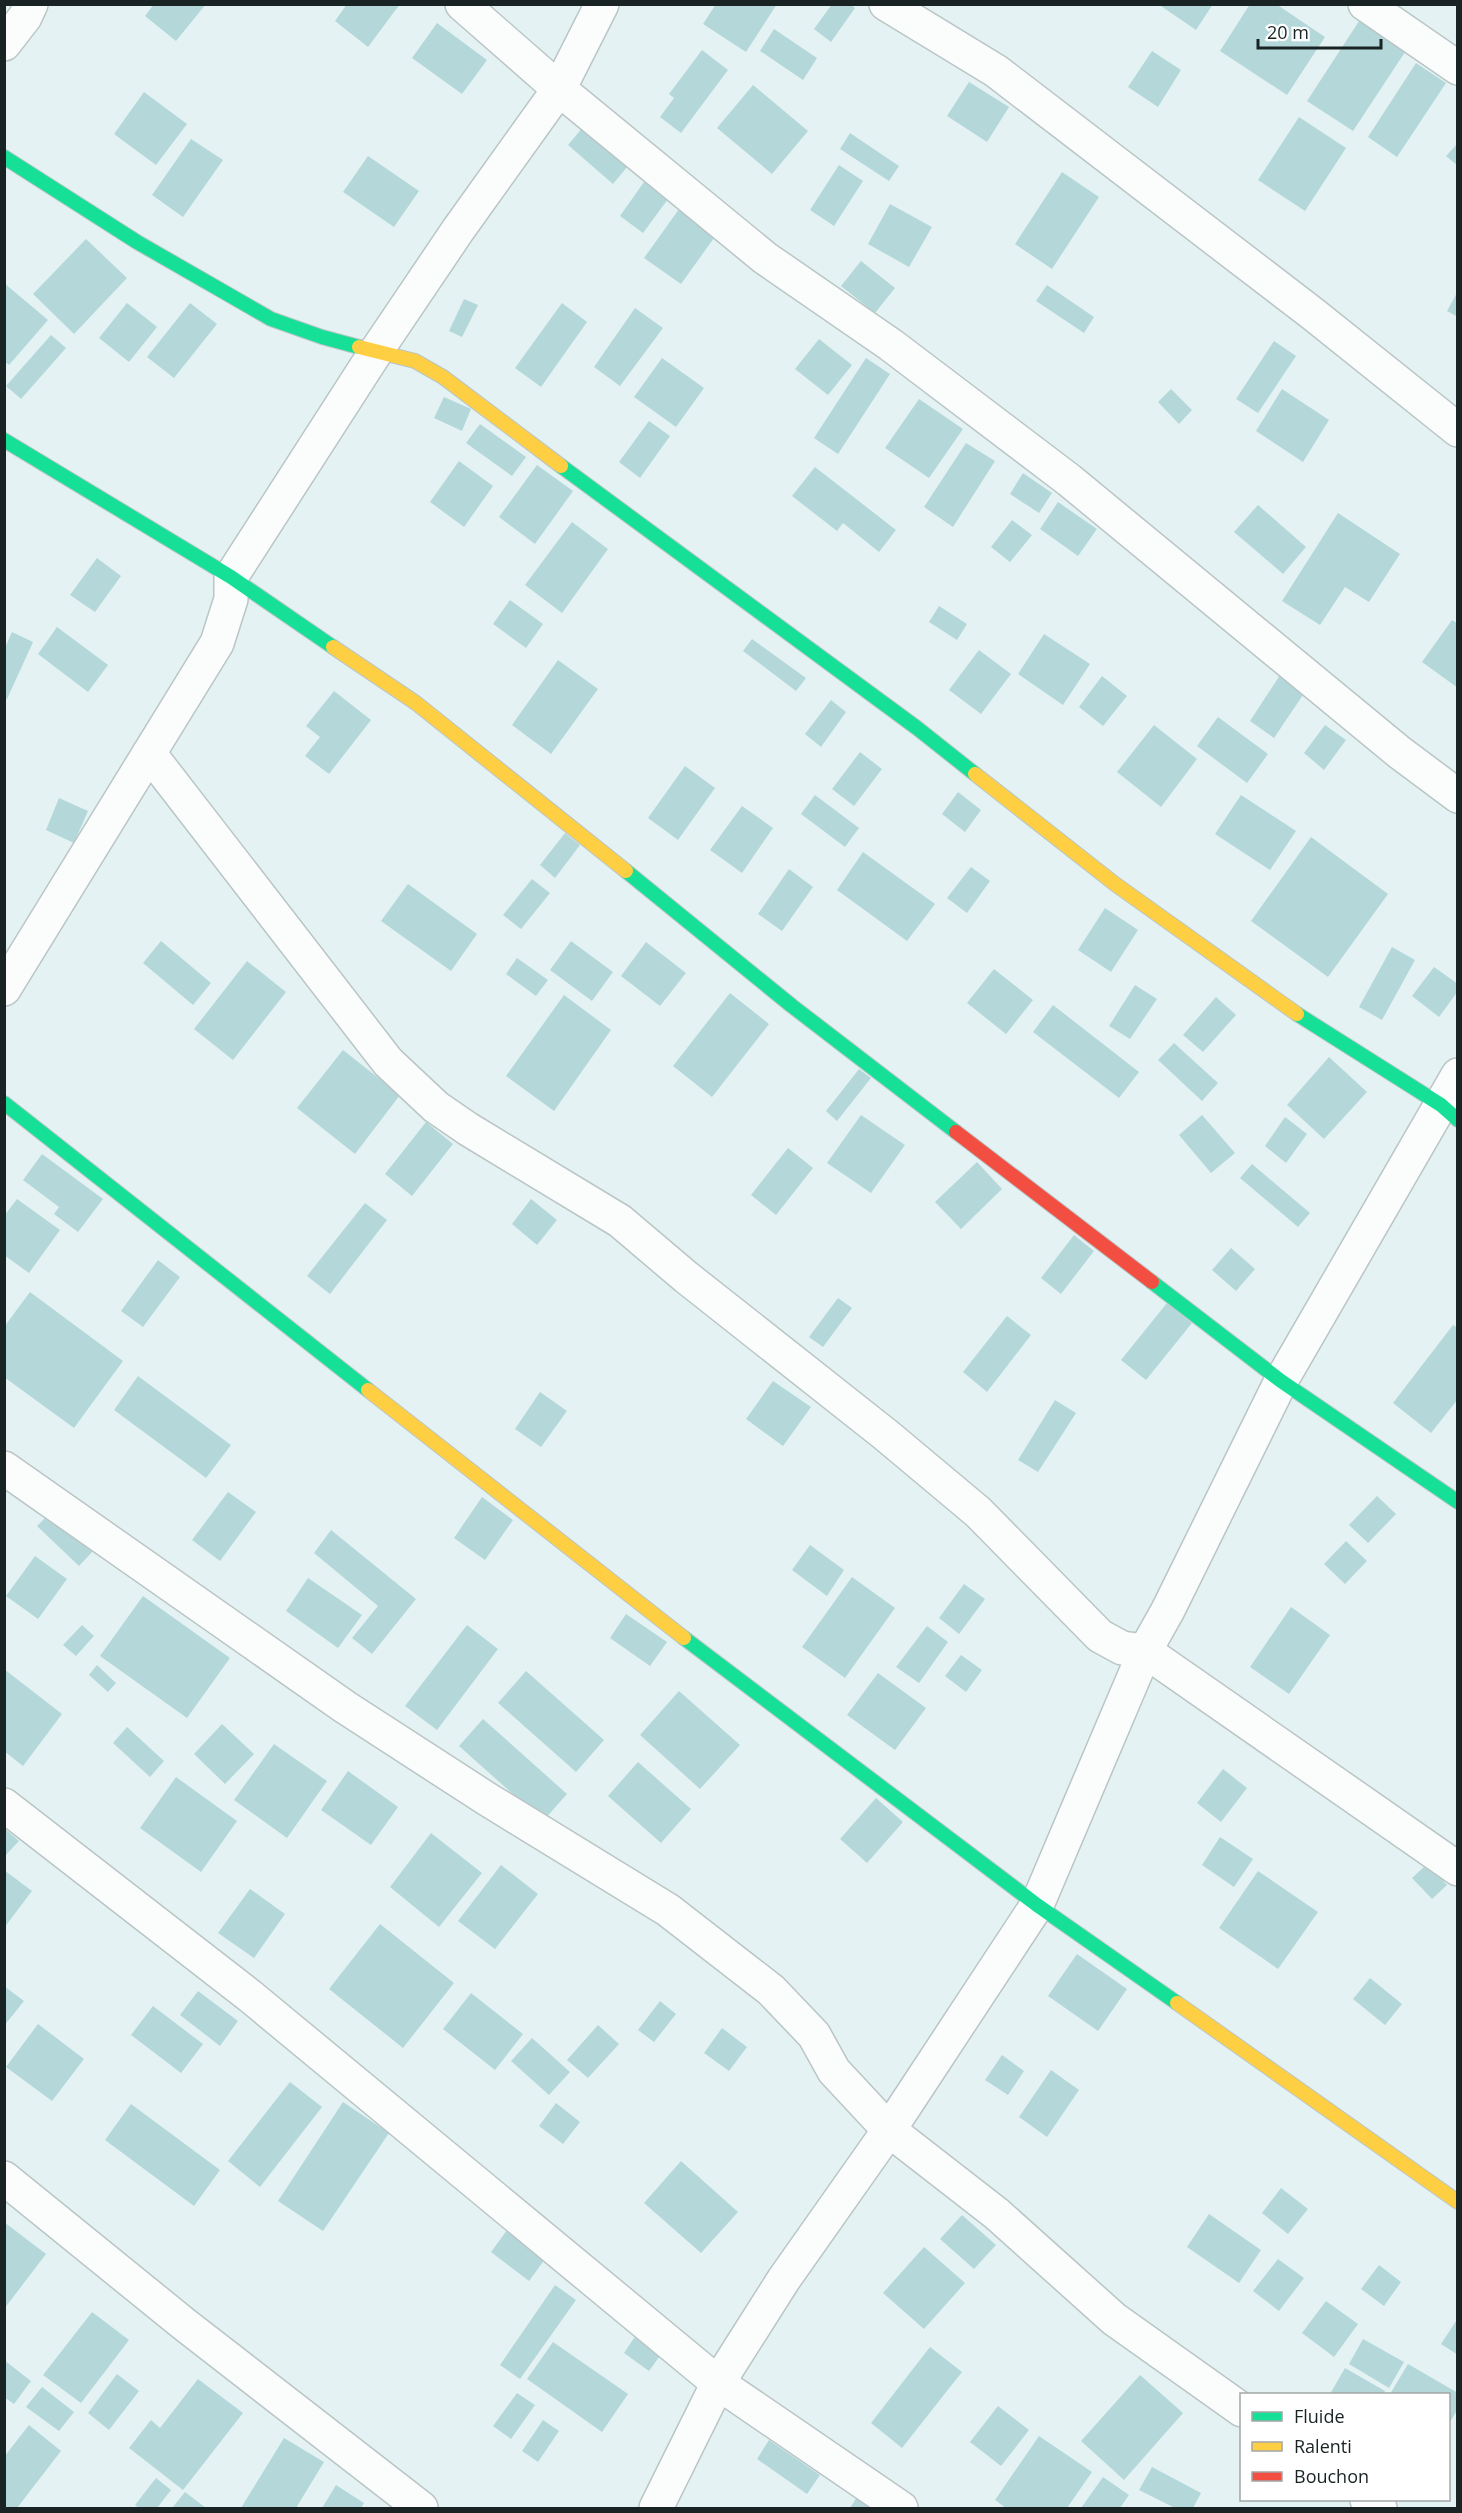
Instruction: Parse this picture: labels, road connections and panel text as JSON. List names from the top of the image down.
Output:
{
  "legend": ["Fluide", "Ralenti", "Bouchon"],
  "scale_bar": "20 m"
}
